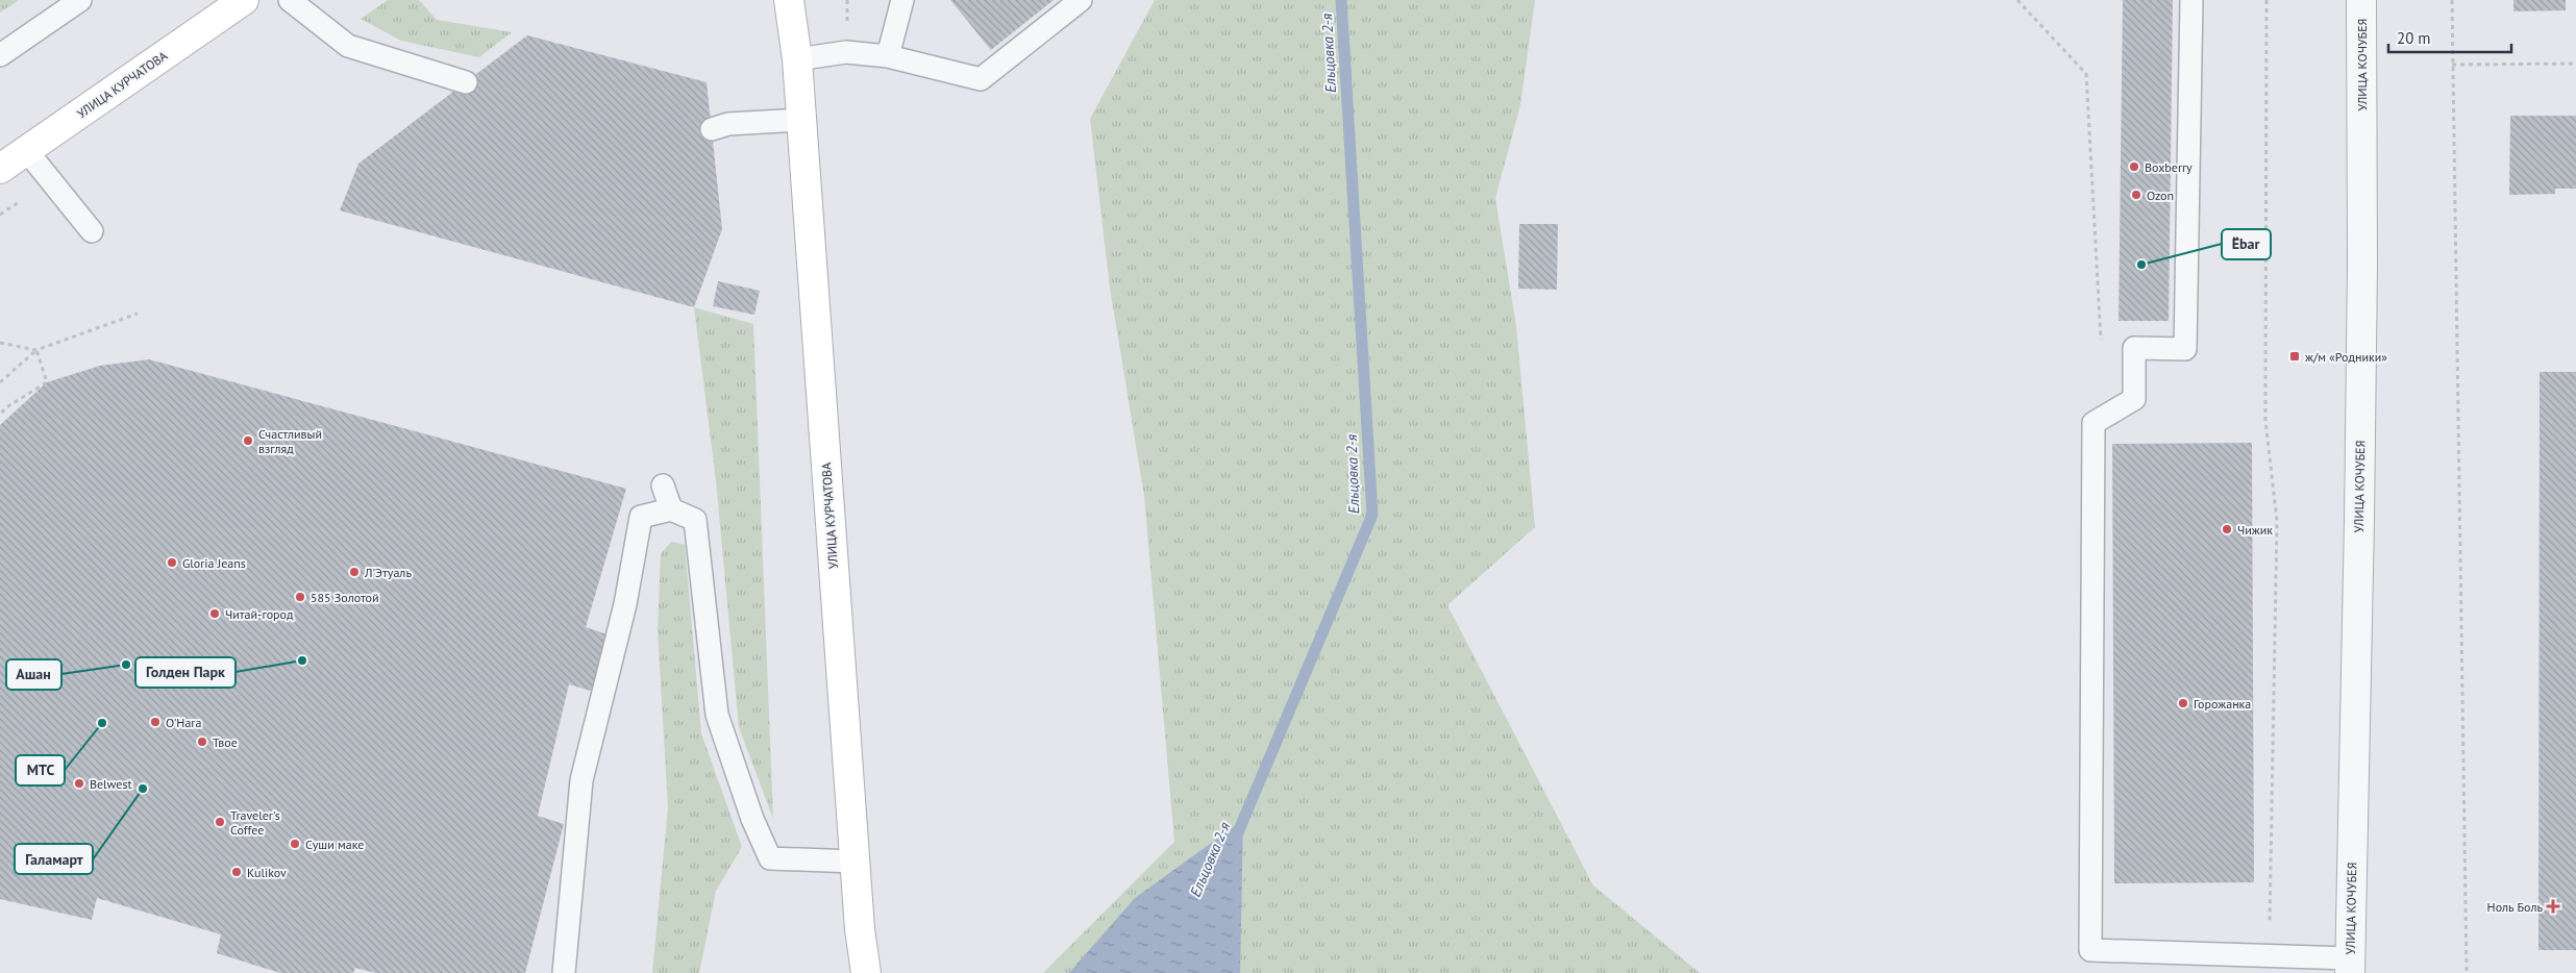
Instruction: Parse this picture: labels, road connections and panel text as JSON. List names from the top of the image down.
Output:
{
  "streets": {
    "main road": ["УЛИЦА КУРЧАТОВА"],
    "street": ["УЛИЦА КОЧУБЕЯ"]
  },
  "water": ["Ельцовка 2-я"],
  "places": {
    "other": [
      "Boxberry",
      "Ozon",
      "Ёbar",
      "Счастливый взгляд",
      "Чижик",
      "Gloria Jeans",
      "Л'Этуаль",
      "585 Золотой",
      "Читай-город",
      "Голден Парк",
      "Ашан",
      "Горожанка",
      "O'Hara",
      "МТС",
      "Твое",
      "Belwest",
      "Галамарт",
      "Traveler's Coffee",
      "Суши маке",
      "Kulikov"
    ],
    "transit": ["ж/м «Родники»"],
    "health": ["Ноль Боль"]
  },
  "scale_bar": "20 m"
}
